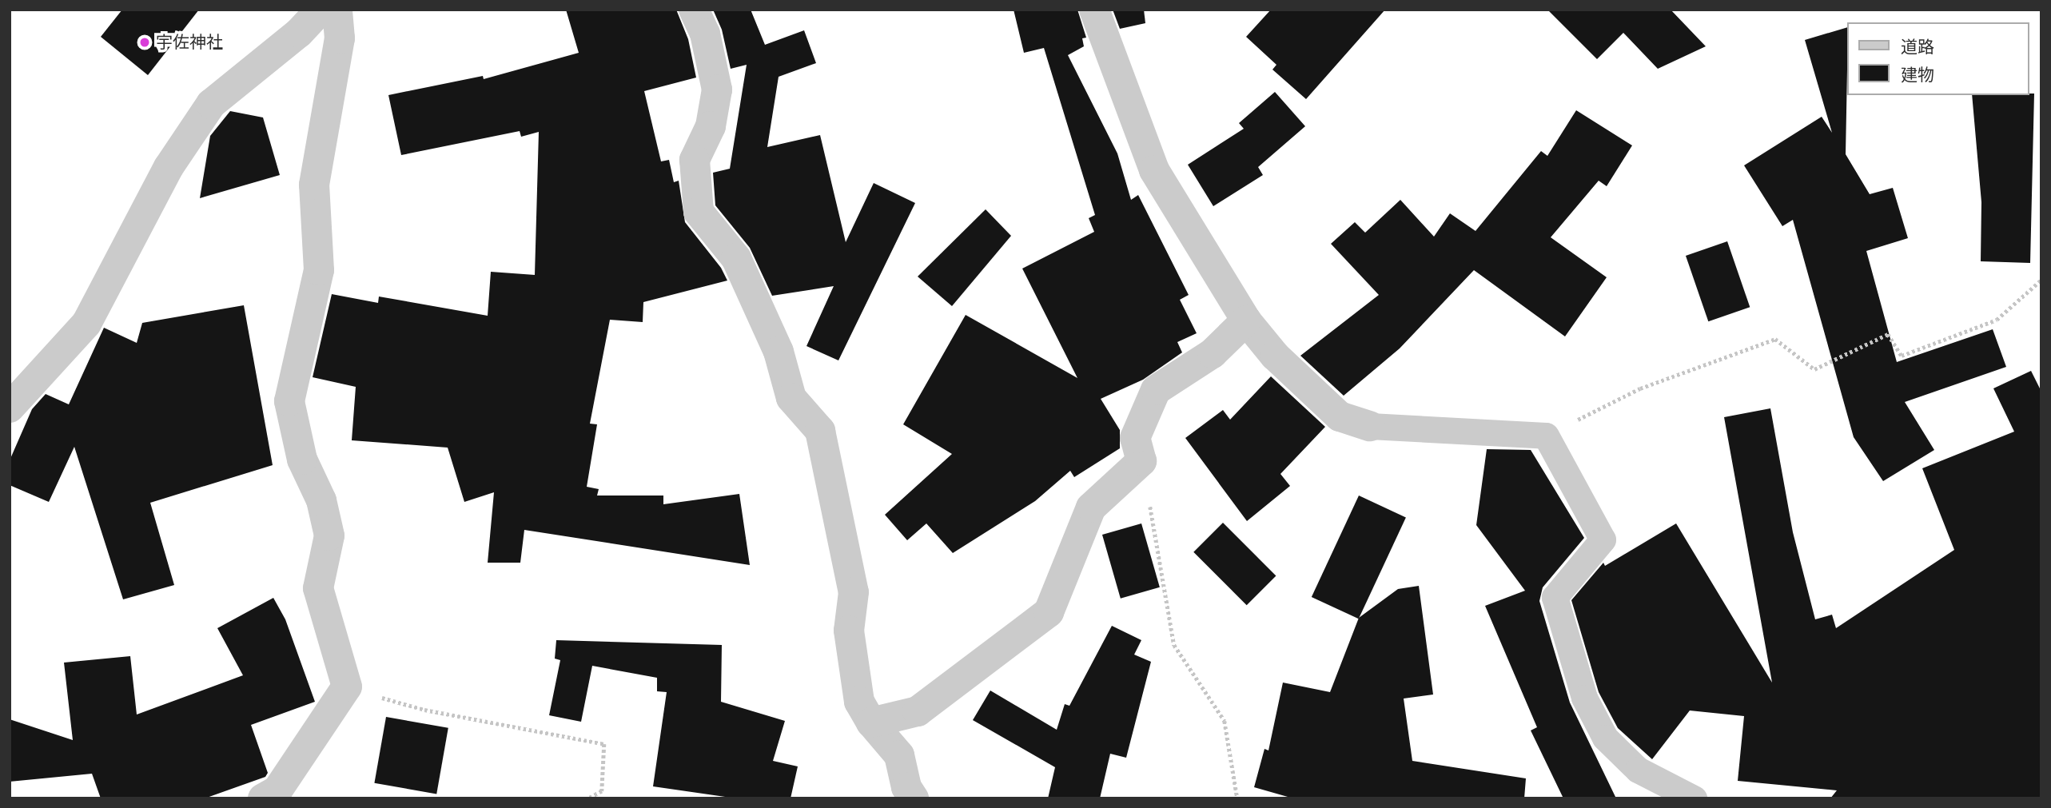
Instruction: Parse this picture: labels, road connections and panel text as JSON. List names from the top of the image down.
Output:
{
  "places": ["宇佐神社"],
  "legend": ["道路", "建物"]
}
